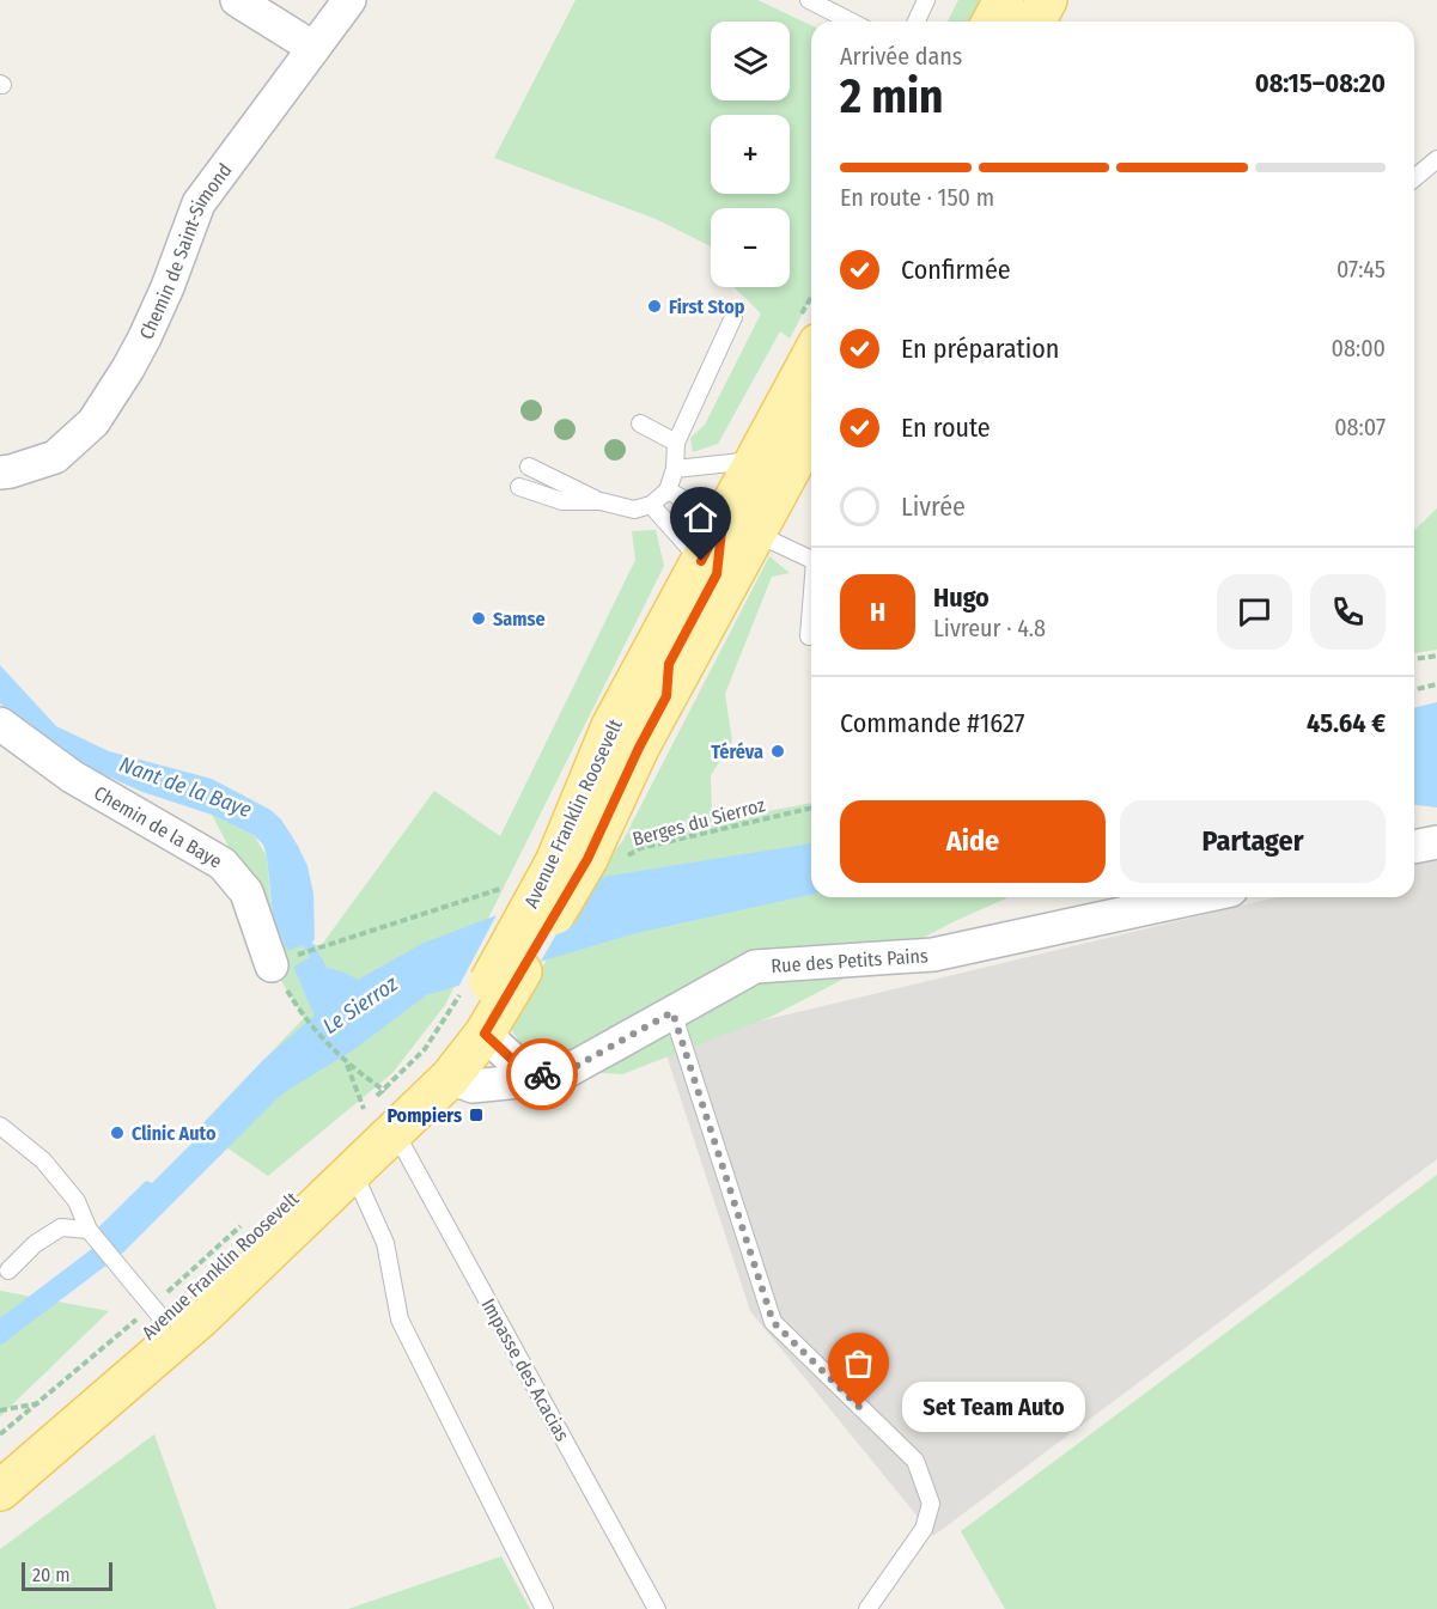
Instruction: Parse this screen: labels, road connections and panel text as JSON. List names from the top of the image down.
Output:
{
  "streets": {
    "main road": ["Avenue Franklin Roosevelt"],
    "street": ["Chemin de Saint-Simond", "Chemin de la Baye", "Rue des Petits Pains"],
    "lane": ["Impasse des Acacias"],
    "path": ["Berges du Sierroz"]
  },
  "crossings": [
    ["Avenue Franklin Roosevelt", "Berges du Sierroz"],
    ["Avenue Franklin Roosevelt", "Rue des Petits Pains"],
    ["Avenue Franklin Roosevelt", "Impasse des Acacias"]
  ],
  "water": ["Nant de la Baye", "Le Sierroz"],
  "places": {
    "other": [
      "First Stop",
      "Samse",
      "Téréva",
      "Clinic Auto",
      "Set Team Auto"
    ],
    "transit": ["Pompiers"]
  },
  "scale_bar": "20 m",
  "page": {
    "map_buttons": ["+", "−"],
    "heading": ["2 min", "Arrivée dans", "08:15–08:20"],
    "panel": [
      "Hugo",
      "Livreur · 4.8",
      "Commande #1627",
      "45.64 €"
    ],
    "bar": "En route · 150 m",
    "list": [
      ["Confirmée", "07:45"],
      ["En préparation", "08:00"],
      ["En route", "08:07"],
      "Livrée"
    ],
    "round": "H",
    "buttons": ["Aide", "Partager"],
    "bubble": "Set Team Auto",
    "scale": "20 m"
  }
}
